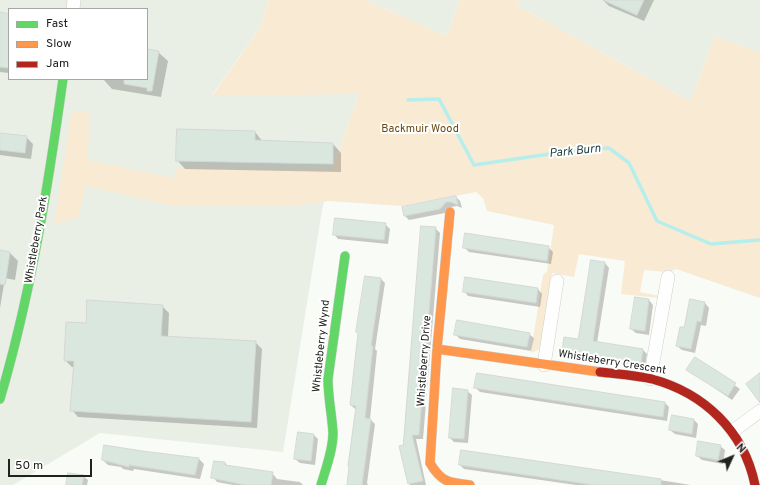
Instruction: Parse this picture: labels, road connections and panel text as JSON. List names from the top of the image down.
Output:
{
  "streets": {
    "street": [
      "Whistleberry Park",
      "Whistleberry Wynd",
      "Whistleberry Drive",
      "Whistleberry Crescent"
    ]
  },
  "crossings": [
    ["Whistleberry Drive", "Whistleberry Crescent"]
  ],
  "water": ["Park Burn"],
  "parks": ["Backmuir Wood"],
  "legend": ["Fast", "Slow", "Jam"],
  "scale_bar": "50 m",
  "north": "top right"
}
